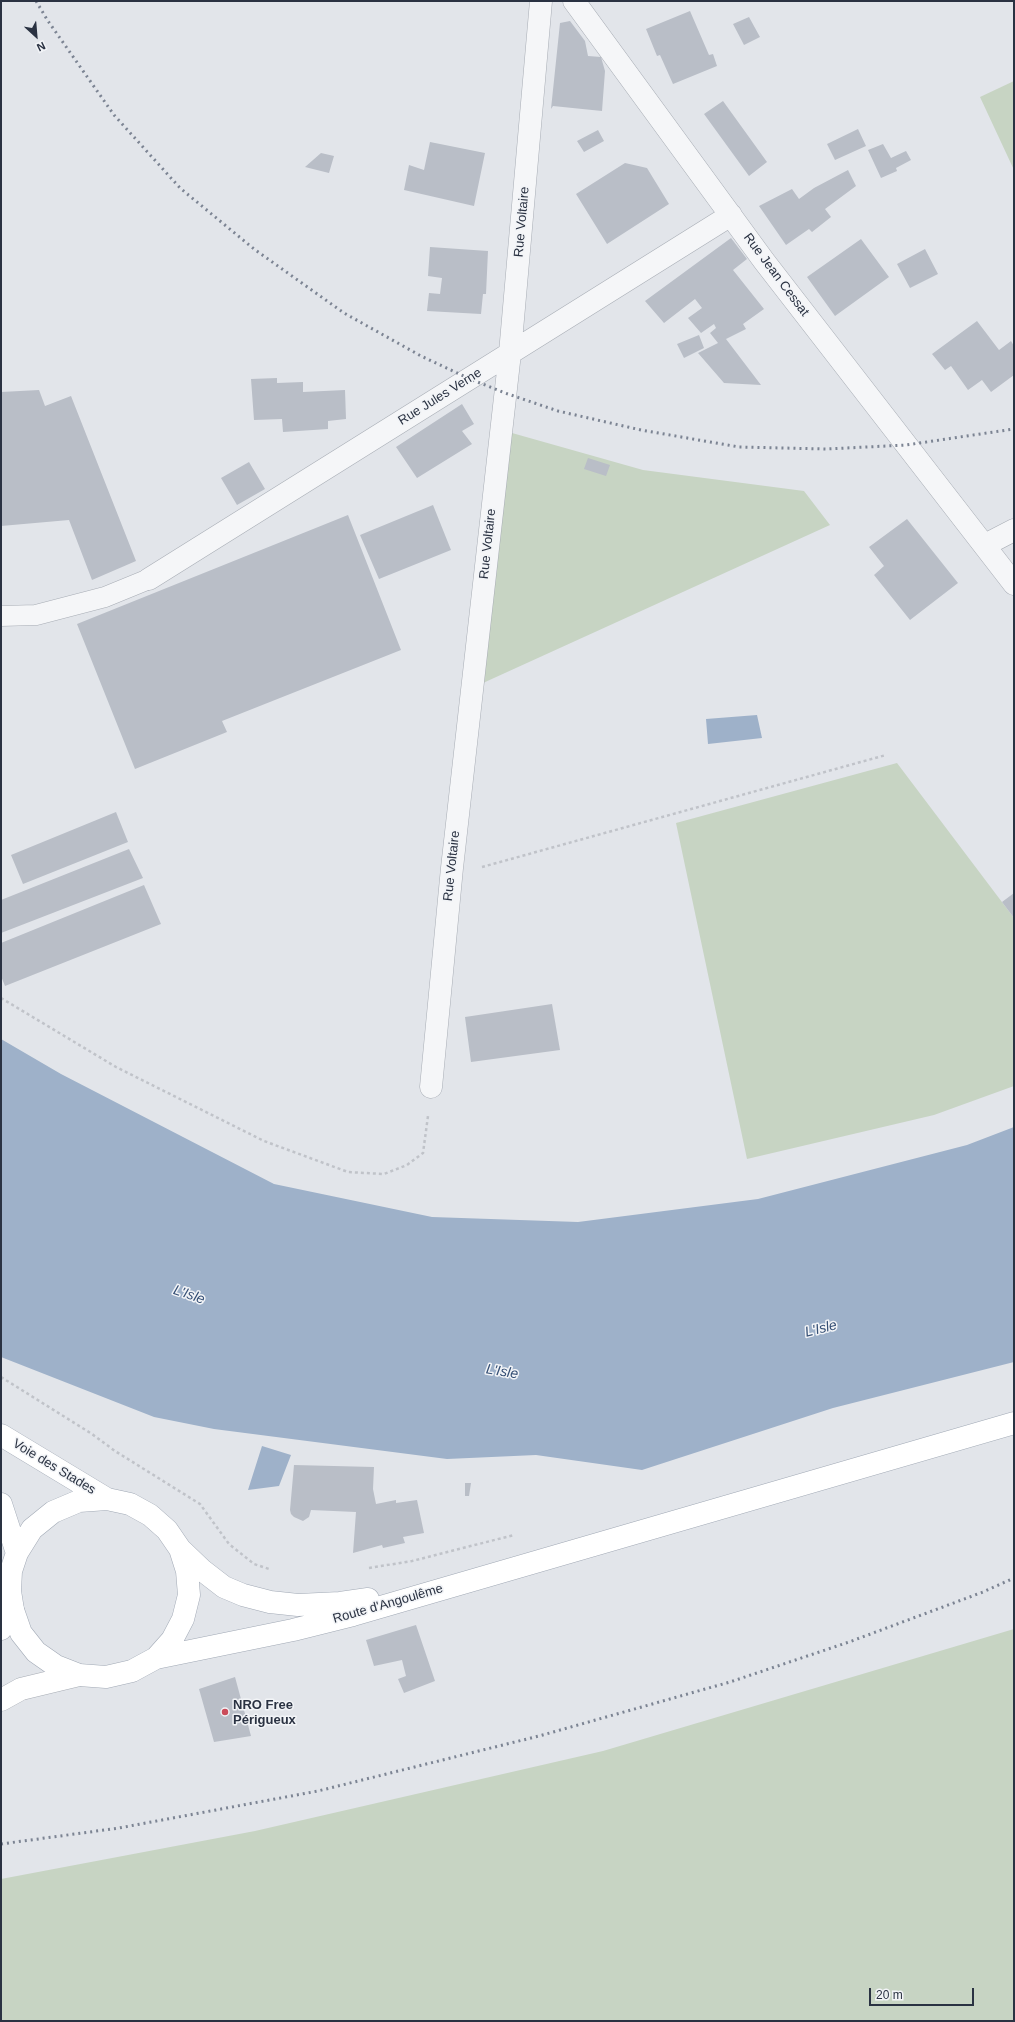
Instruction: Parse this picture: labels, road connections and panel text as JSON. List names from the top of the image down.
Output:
{
  "streets": {
    "main road": ["Voie des Stades", "Route d'Angoulême"],
    "street": ["Rue Voltaire", "Rue Jean Cessat", "Rue Jules Verne"]
  },
  "crossings": [
    ["Rue Voltaire", "Rue Jules Verne"],
    ["Rue Jean Cessat", "Rue Jules Verne"]
  ],
  "water": ["L'Isle"],
  "places": ["NRO Free Périgueux"],
  "scale_bar": "20 m",
  "north": "bottom right"
}
